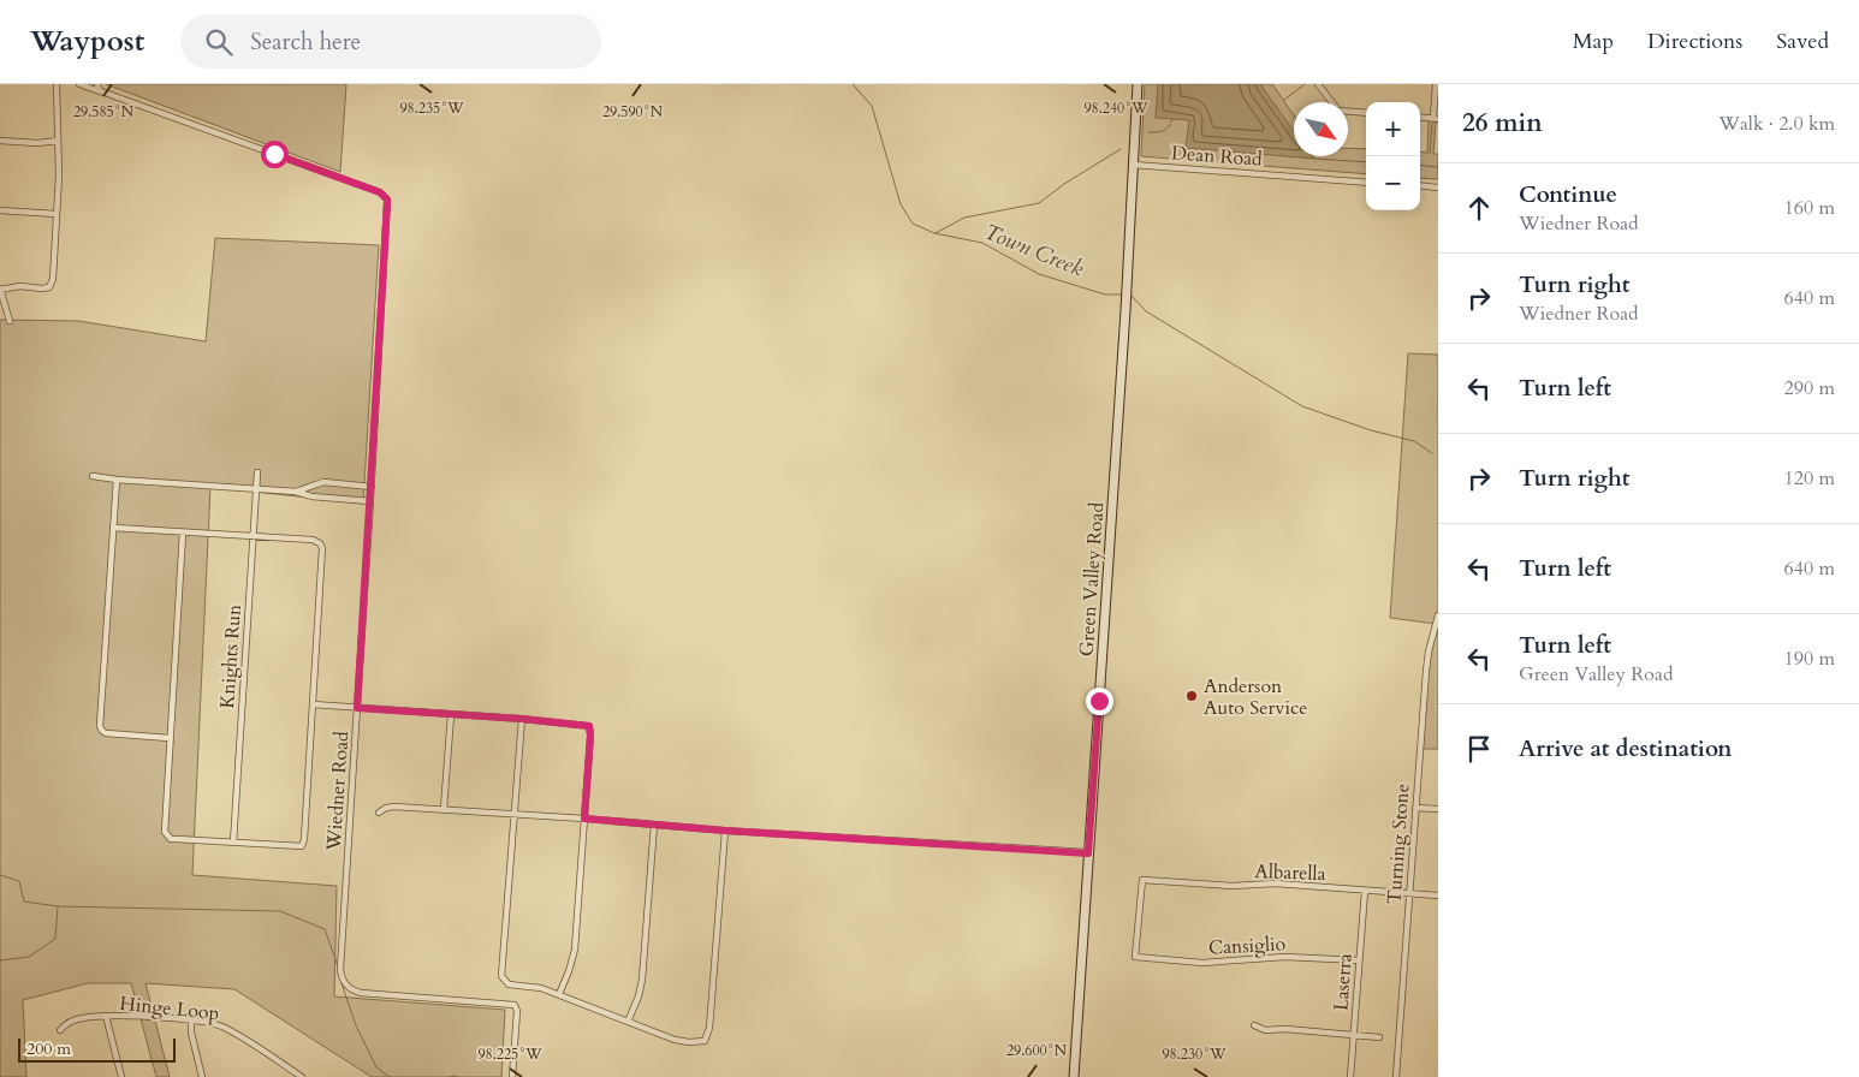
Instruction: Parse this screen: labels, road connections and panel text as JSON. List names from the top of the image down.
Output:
{
  "streets": {
    "street": [
      "Dean Road",
      "Green Valley Road",
      "Knights Run",
      "Wiedner Road",
      "Turning Stone",
      "Albarella",
      "Cansiglio",
      "Laserra",
      "Hinge Loop"
    ]
  },
  "crossings": [
    ["Dean Road", "Green Valley Road"],
    ["Turning Stone", "Albarella"],
    ["Albarella", "Cansiglio"],
    ["Albarella", "Laserra"],
    ["Cansiglio", "Laserra"]
  ],
  "water": ["Town Creek"],
  "places": ["Anderson Auto Service"],
  "scale_bar": "200 m",
  "north": "bottom right",
  "page": {
    "header": "Waypost",
    "search": "Search here",
    "nav": ["Map", "Directions", "Saved"],
    "heading": ["26 min", "Walk · 2.0 km"],
    "map_buttons": ["+", "−"],
    "list": [
      ["Continue", "Wiedner Road", "160 m"],
      ["Turn right", "Wiedner Road", "640 m"],
      ["Turn left", "290 m"],
      ["Turn right", "120 m"],
      ["Turn left", "640 m"],
      ["Turn left", "Green Valley Road", "190 m"],
      "Arrive at destination"
    ],
    "scale": "200 m"
  },
  "coordinates": [
    "98.235°W",
    "98.240°W",
    "29.585°N",
    "29.590°N",
    "29.600°N",
    "98.225°W",
    "98.230°W"
  ]
}
